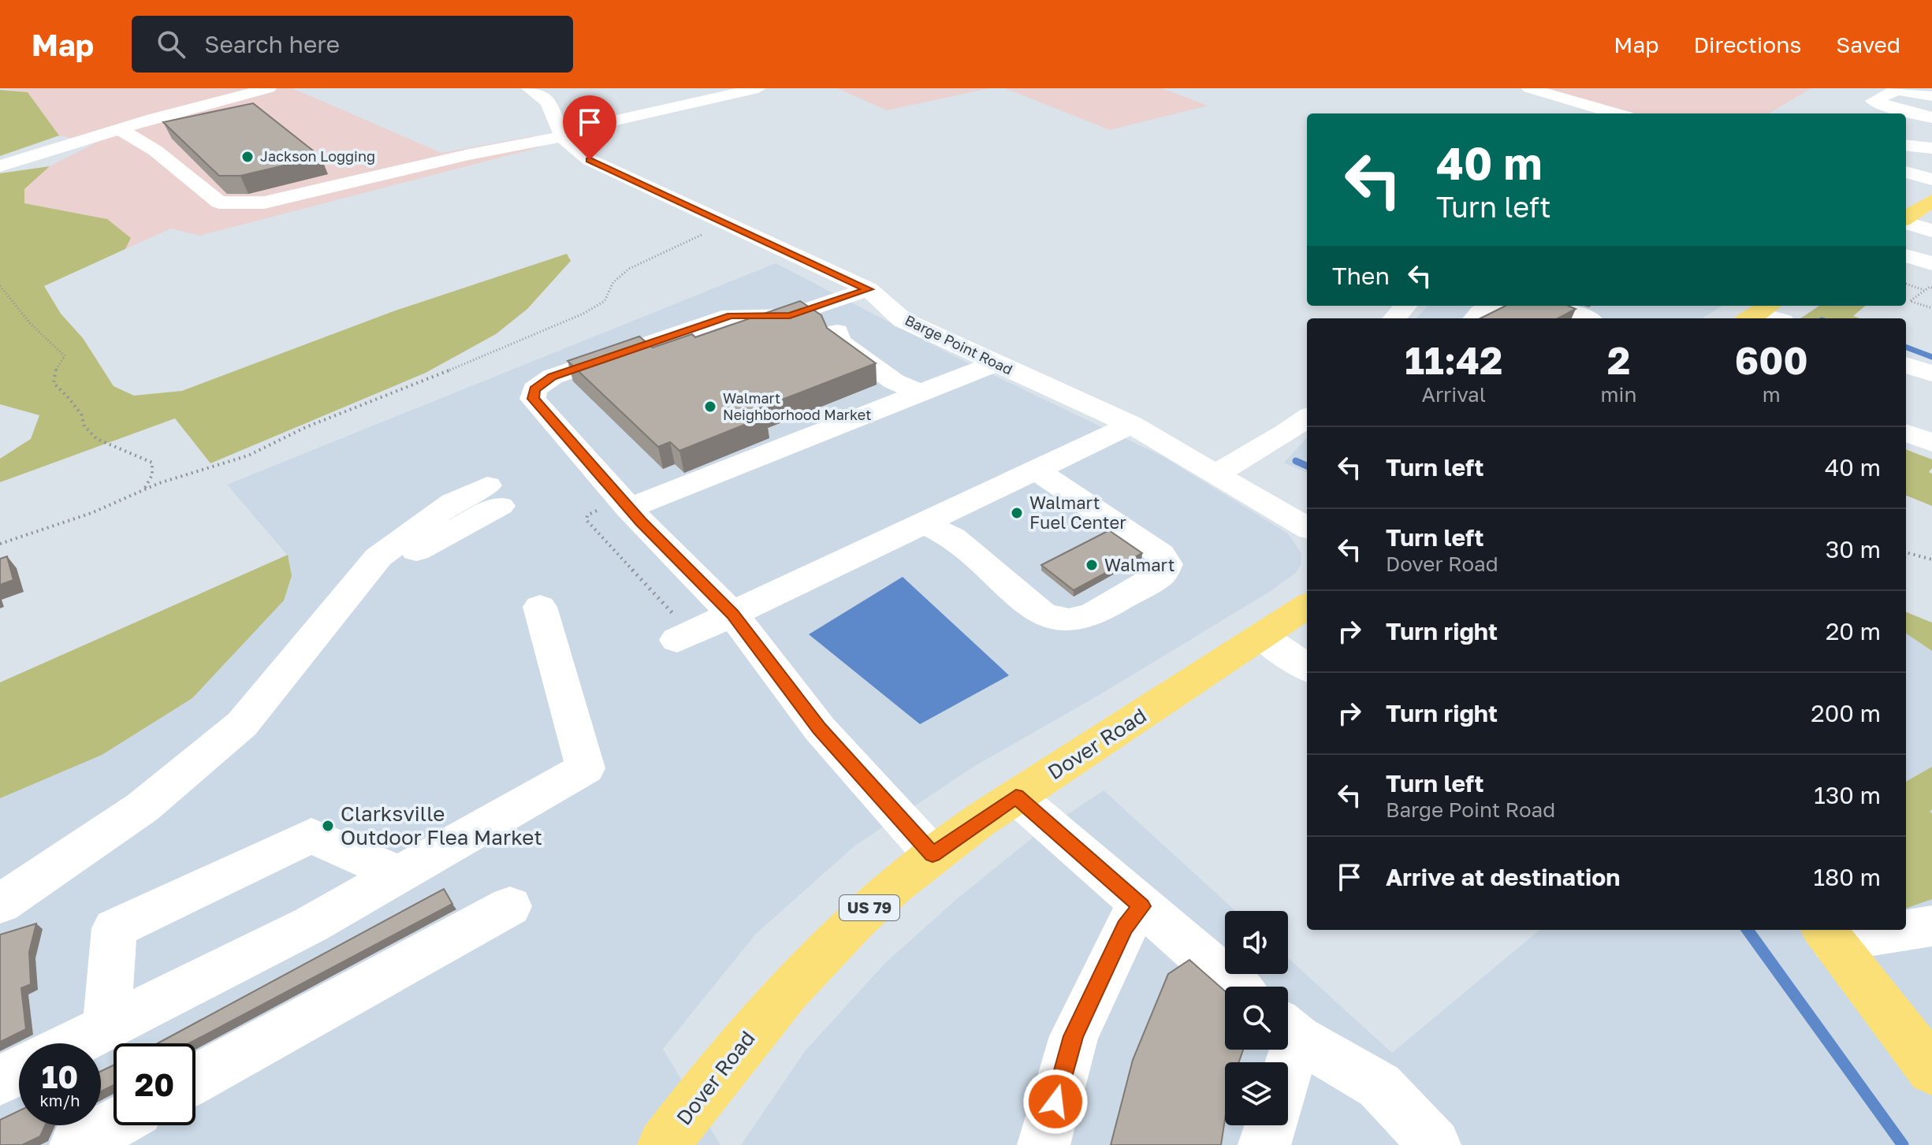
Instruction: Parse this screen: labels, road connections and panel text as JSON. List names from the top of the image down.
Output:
{
  "streets": {
    "main road": ["Dover Road", "US 79"],
    "street": ["Barge Point Road"]
  },
  "places": [
    "Jackson Logging",
    "Walmart Neighborhood Market",
    "Walmart Fuel Center",
    "Walmart",
    "Clarksville Outdoor Flea Market"
  ],
  "page": {
    "header": "Map",
    "search": "Search here",
    "nav": ["Map", "Directions", "Saved"],
    "turn": ["40 m", "Turn left"],
    "then": "Then",
    "eta": [
      "11:42",
      "Arrival",
      "2",
      "min",
      "600",
      "m"
    ],
    "list": [
      {
        "name": "Turn left",
        "value": "40 m"
      },
      {
        "name": "Turn left",
        "note": "Dover Road",
        "value": "30 m"
      },
      {
        "name": "Turn right",
        "value": "20 m"
      },
      {
        "name": "Turn right",
        "value": "200 m"
      },
      {
        "name": "Turn left",
        "note": "Barge Point Road",
        "value": "130 m"
      },
      {
        "name": "Arrive at destination",
        "value": "180 m"
      }
    ],
    "speed": "10 km/h",
    "limit": "20"
  }
}
